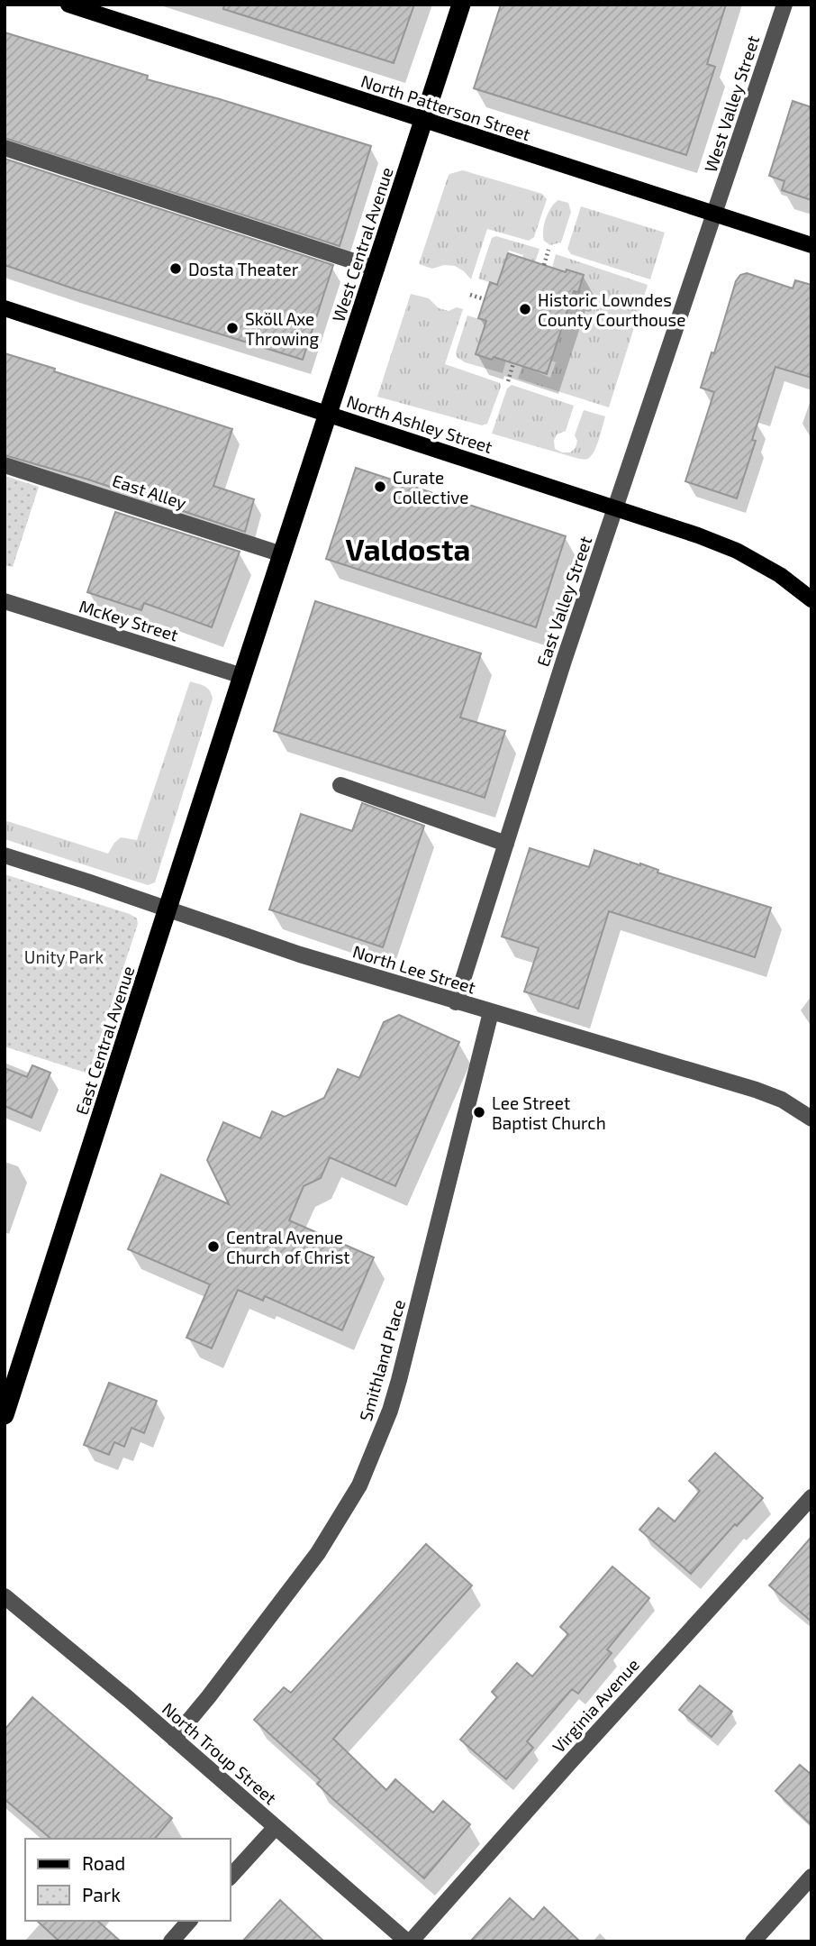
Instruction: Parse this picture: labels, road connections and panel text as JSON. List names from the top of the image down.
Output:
{
  "streets": {
    "highway": ["West Central Avenue", "East Central Avenue"],
    "main road": ["North Patterson Street", "North Ashley Street"],
    "street": [
      "West Valley Street",
      "East Alley",
      "East Valley Street",
      "McKey Street",
      "North Lee Street",
      "Smithland Place",
      "Virginia Avenue",
      "North Troup Street"
    ]
  },
  "crossings": [
    ["West Valley Street", "North Patterson Street"],
    ["West Valley Street", "East Valley Street"],
    ["North Patterson Street", "West Central Avenue"],
    ["North Patterson Street", "East Valley Street"],
    ["West Central Avenue", "North Ashley Street"],
    ["West Central Avenue", "East Alley"],
    ["West Central Avenue", "McKey Street"],
    ["West Central Avenue", "East Central Avenue"],
    ["North Ashley Street", "East Valley Street"],
    ["East Valley Street", "North Lee Street"],
    ["McKey Street", "East Central Avenue"],
    ["North Lee Street", "East Central Avenue"],
    ["North Lee Street", "Smithland Place"],
    ["Smithland Place", "North Troup Street"],
    ["Virginia Avenue", "North Troup Street"]
  ],
  "districts": ["Valdosta"],
  "parks": ["Unity Park"],
  "places": [
    "Dosta Theater",
    "Historic Lowndes County Courthouse",
    "Sköll Axe Throwing",
    "Curate Collective",
    "Lee Street Baptist Church",
    "Central Avenue Church of Christ"
  ],
  "legend": ["Road", "Park"]
}
